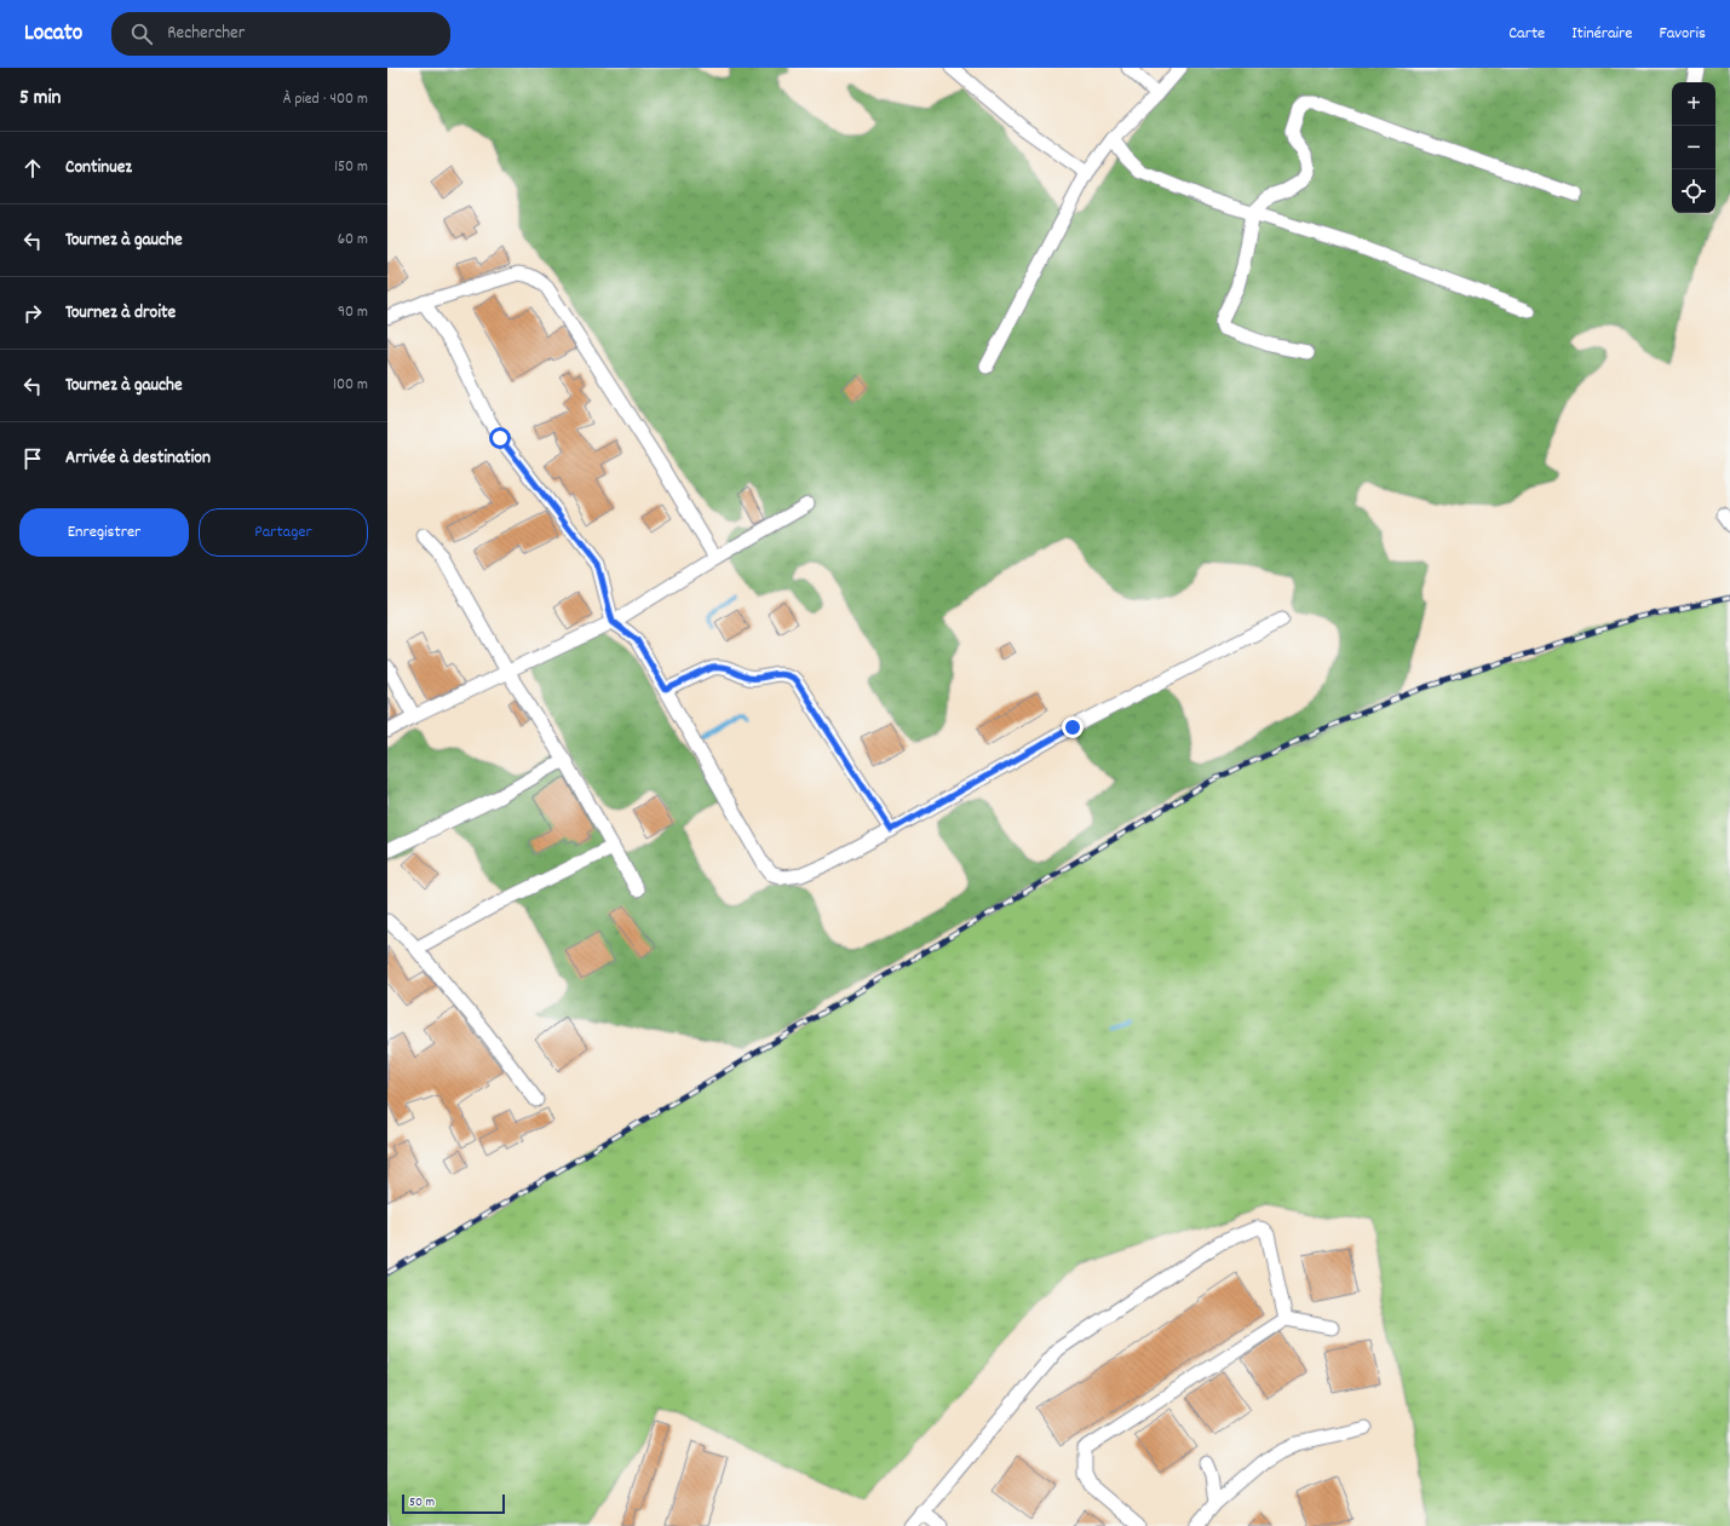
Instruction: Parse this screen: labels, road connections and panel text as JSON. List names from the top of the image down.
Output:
{
  "scale_bar": "50 m",
  "page": {
    "header": "Locato",
    "search": "Rechercher",
    "nav": ["Carte", "Itinéraire", "Favoris"],
    "heading": ["5 min", "À pied · 400 m"],
    "map_buttons": ["+", "−"],
    "list": [
      ["Continuez", "150 m"],
      ["Tournez à gauche", "60 m"],
      ["Tournez à droite", "90 m"],
      ["Tournez à gauche", "100 m"],
      "Arrivée à destination"
    ],
    "buttons": ["Enregistrer", "Partager"],
    "scale": "50 m"
  }
}
